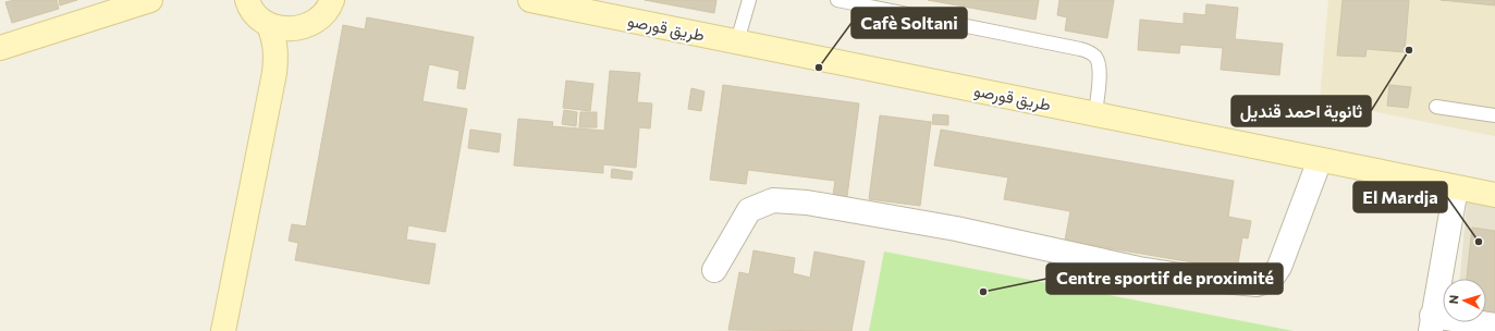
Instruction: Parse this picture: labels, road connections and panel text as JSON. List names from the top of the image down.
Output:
{
  "streets": {
    "main road": ["طريق قورصو"]
  },
  "places": [
    "ثانوية احمد قنديل",
    "Cafè Soltani",
    "El Mardja",
    "Centre sportif de proximité"
  ],
  "north": "left"
}
